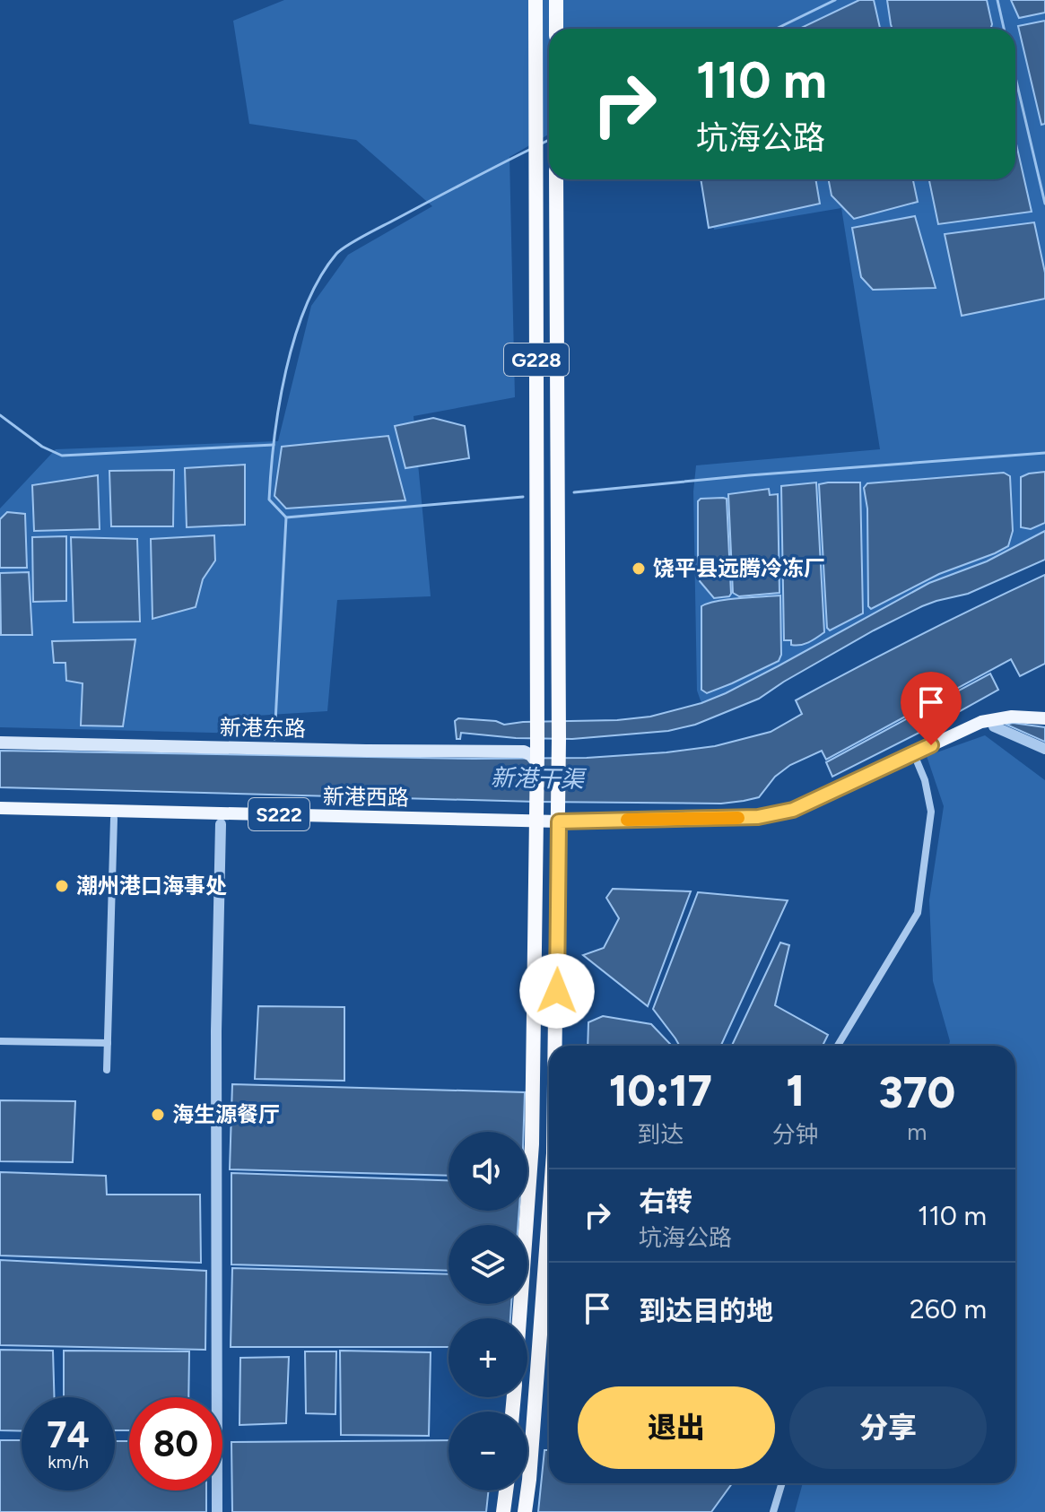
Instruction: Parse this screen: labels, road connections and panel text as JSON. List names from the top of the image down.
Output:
{
  "streets": {
    "highway": ["G228"],
    "main road": ["新港东路", "新港西路", "S222"]
  },
  "crossings": [
    ["G228", "新港东路"],
    ["G228", "新港西路"],
    ["G228", "S222"],
    ["新港西路", "S222"]
  ],
  "water": ["新港干渠"],
  "places": ["饶平县远腾冷冻厂", "潮州港口海事处", "海生源餐厅"],
  "page": {
    "turn": ["110 m", "坑海公路"],
    "eta": [
      "10:17",
      "到达",
      "1",
      "分钟",
      "370",
      "m"
    ],
    "map_buttons": ["+", "−"],
    "list": [
      {
        "name": "右转",
        "note": "坑海公路",
        "value": "110 m"
      },
      {
        "name": "到达目的地",
        "value": "260 m"
      }
    ],
    "buttons": ["退出", "分享"],
    "speed": "74 km/h",
    "limit": "80"
  }
}
